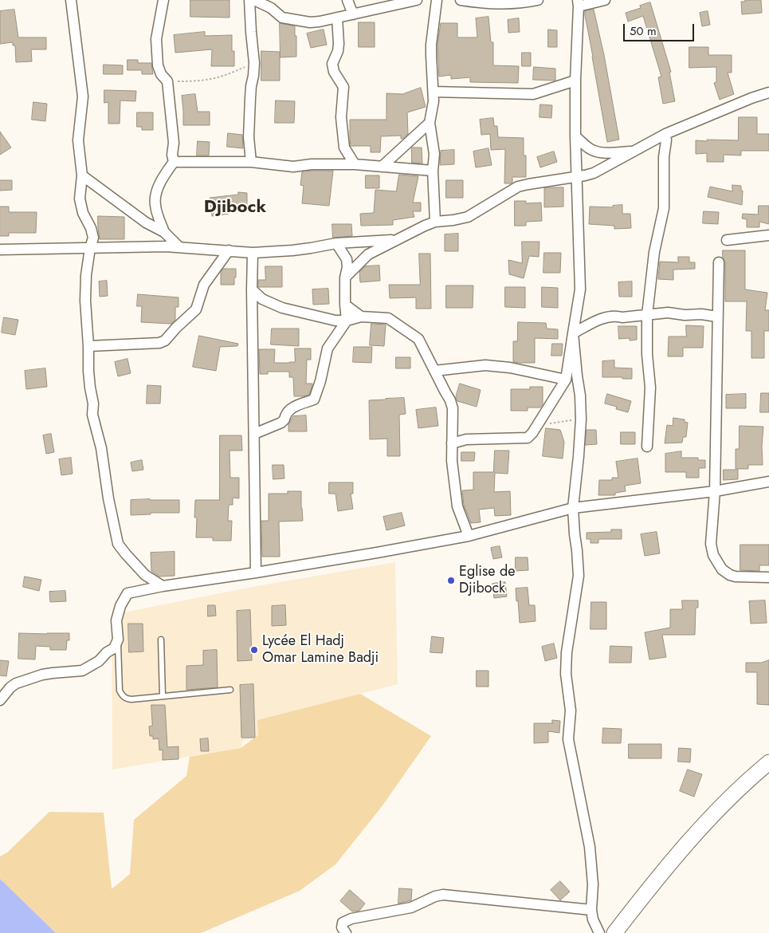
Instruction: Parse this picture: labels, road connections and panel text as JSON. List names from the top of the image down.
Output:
{
  "districts": ["Djibock"],
  "places": ["Eglise de Djibock", "Lycée El Hadj Omar Lamine Badji"],
  "scale_bar": "50 m"
}
